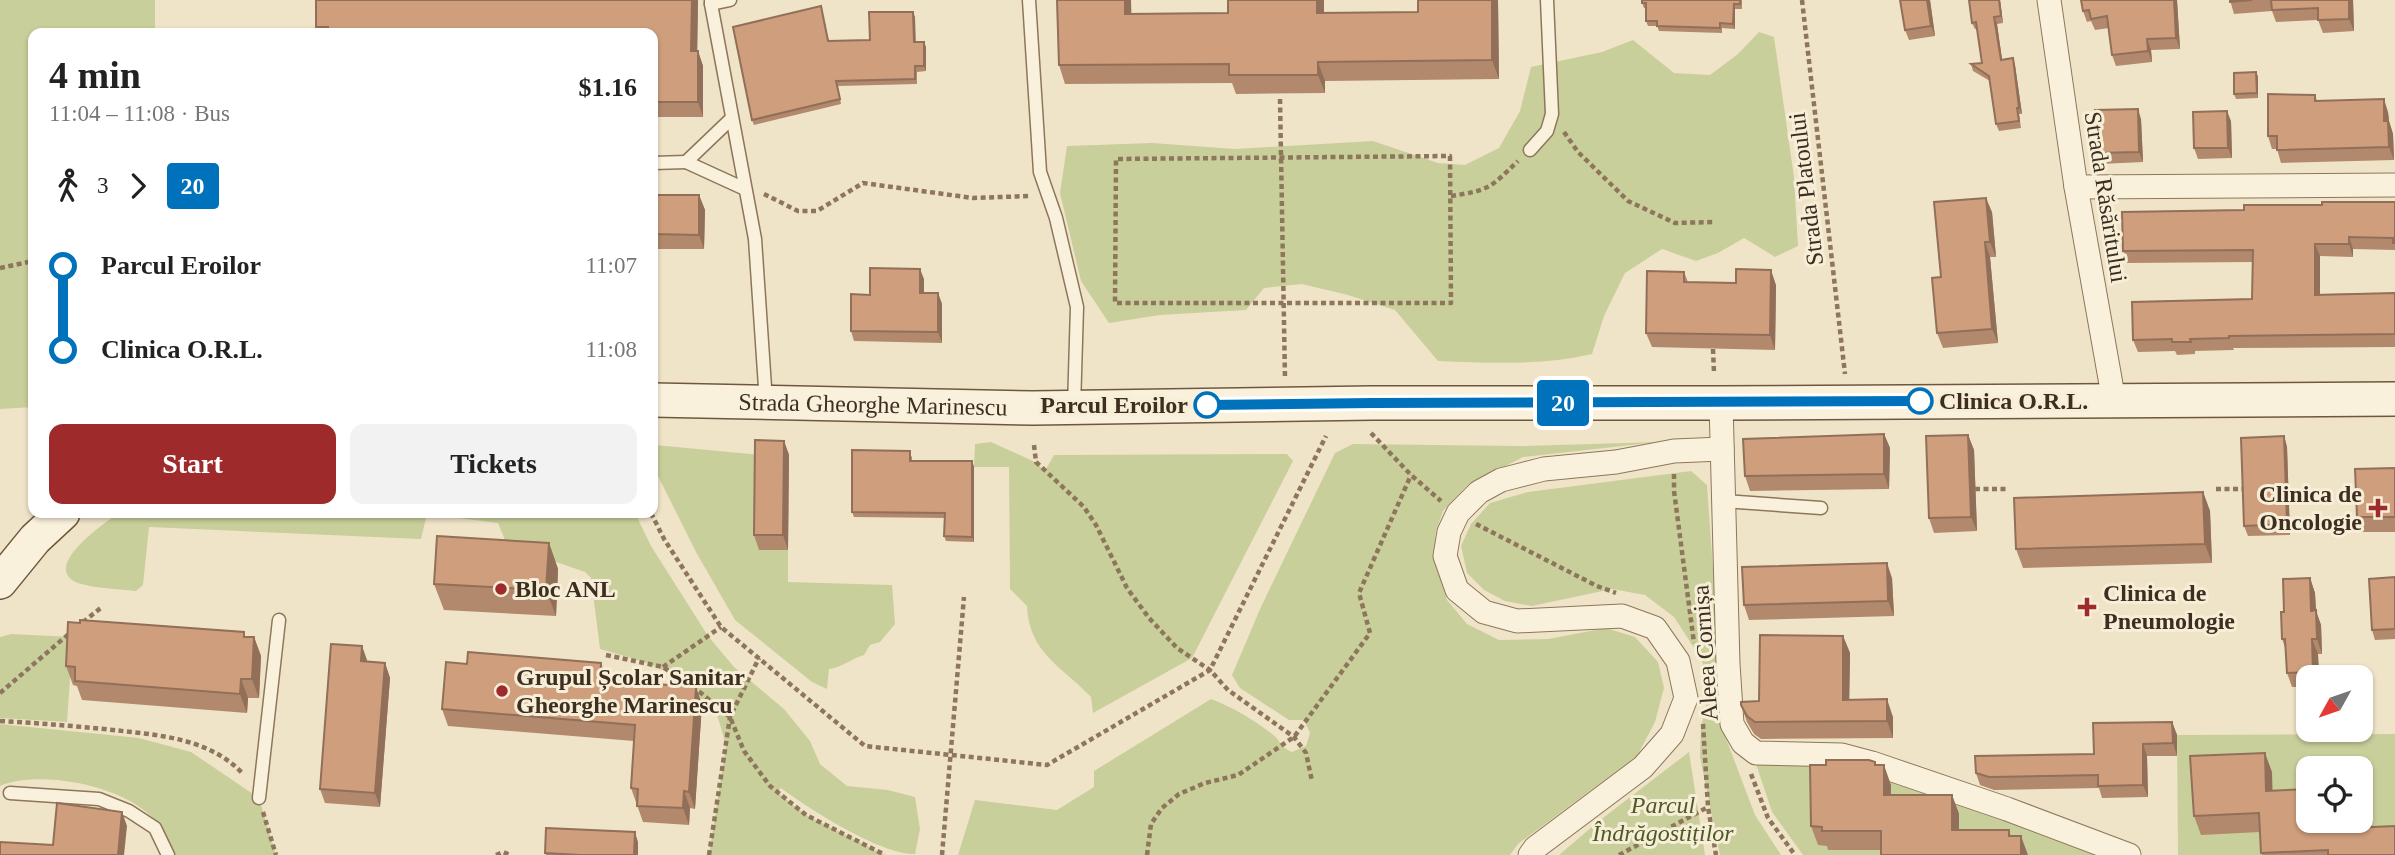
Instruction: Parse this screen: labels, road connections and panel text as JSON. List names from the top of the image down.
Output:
{
  "streets": {
    "main road": ["Strada Gheorghe Marinescu"],
    "street": ["Strada Răsăritului", "Aleea Cornișa"],
    "path": ["Strada Platoului"]
  },
  "crossings": [
    ["Strada Răsăritului", "Strada Gheorghe Marinescu"],
    ["Strada Gheorghe Marinescu", "Aleea Cornișa"]
  ],
  "parks": ["Parcul Îndrăgostiților"],
  "places": {
    "other": [
      "Clinica O.R.L.",
      "Parcul Eroilor",
      "Bloc ANL",
      "Grupul Școlar Sanitar Gheorghe Marinescu"
    ],
    "health": ["Clinica de Oncologie", "Clinica de Pneumologie"]
  },
  "lines": ["bus line 20"],
  "north": "bottom left",
  "page": {
    "on_map": "20",
    "heading": ["4 min", "11:04 – 11:08 · Bus", "$1.16"],
    "legs": ["3", "20"],
    "list": [
      {
        "name": "Parcul Eroilor",
        "value": "11:07"
      },
      {
        "name": "Clinica O.R.L.",
        "value": "11:08"
      }
    ],
    "buttons": ["Start", "Tickets"]
  }
}
